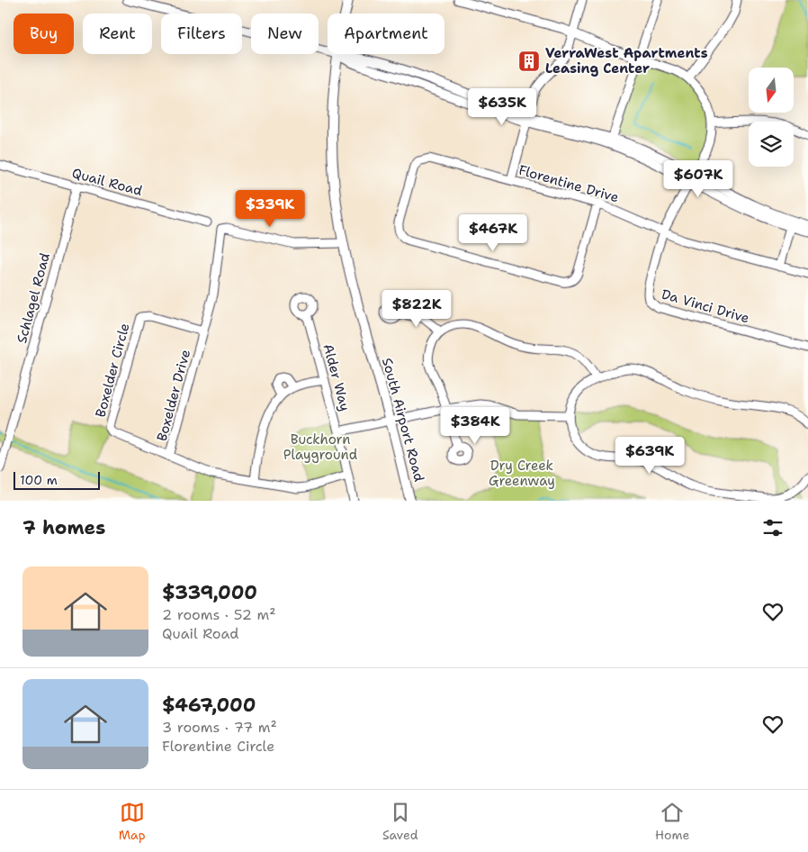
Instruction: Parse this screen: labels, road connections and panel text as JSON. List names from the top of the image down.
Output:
{
  "streets": {
    "main road": ["South Airport Road"],
    "street": [
      "Quail Road",
      "Florentine Drive",
      "Schlagel Road",
      "Da Vinci Drive",
      "Boxelder Circle",
      "Alder Way",
      "Boxelder Drive"
    ]
  },
  "crossings": [
    ["Quail Road", "Schlagel Road"],
    ["Florentine Drive", "Da Vinci Drive"],
    ["Boxelder Circle", "Boxelder Drive"],
    ["Alder Way", "Boxelder Drive"],
    ["Boxelder Drive", "South Airport Road"]
  ],
  "parks": ["Buckhorn Playground", "Dry Creek Greenway"],
  "places": {
    "building": ["VerraWest Apartments Leasing Center"]
  },
  "scale_bar": "100 m",
  "north": "bottom",
  "page": {
    "chip": [
      "Buy",
      "Rent",
      "Filters",
      "New",
      "Apartment"
    ],
    "price": [
      "$635K",
      "$607K",
      "$339K",
      "$467K",
      "$822K",
      "$384K",
      "$639K"
    ],
    "scale": "100 m",
    "heading": "7 homes",
    "list": [
      {
        "name": "$339,000",
        "note": "2 rooms · 52 m² · Quail Road"
      },
      {
        "name": "$467,000",
        "note": "3 rooms · 77 m² · Florentine Circle"
      }
    ],
    "tabs": ["Map", "Saved", "Home"]
  }
}
